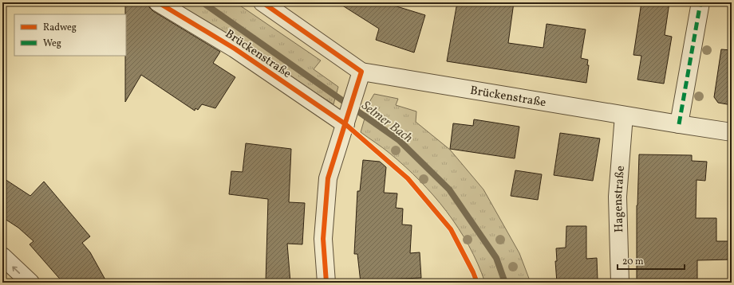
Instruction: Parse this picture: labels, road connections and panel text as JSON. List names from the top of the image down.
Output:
{
  "streets": {
    "street": ["Brückenstraße", "Hagenstraße"]
  },
  "crossings": [
    ["Brückenstraße", "Hagenstraße"]
  ],
  "water": ["Selmer Bach"],
  "legend": ["Radweg", "Weg"],
  "scale_bar": "20 m"
}
